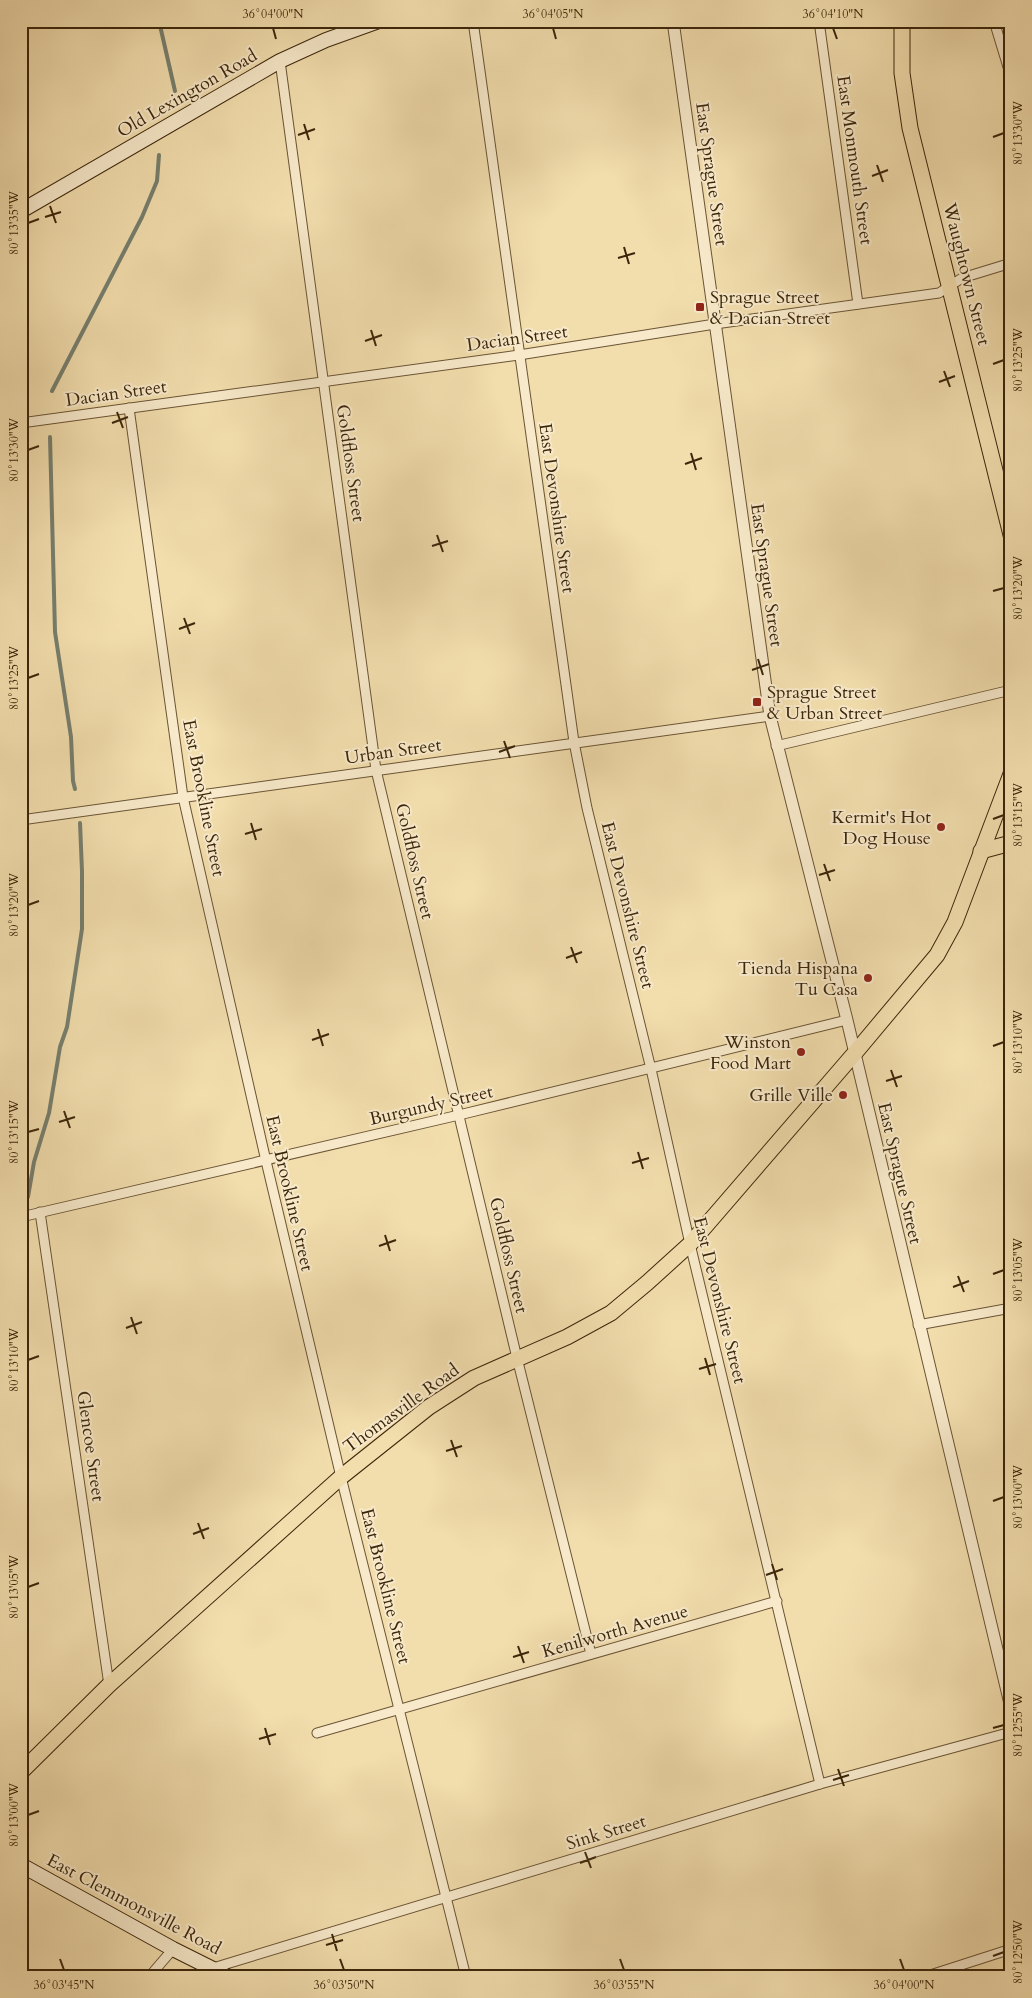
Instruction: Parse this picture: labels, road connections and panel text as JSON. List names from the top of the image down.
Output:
{
  "streets": {
    "main road": [
      "Old Lexington Road",
      "Waughtown Street",
      "Thomasville Road",
      "East Clemmonsville Road"
    ],
    "street": [
      "East Monmouth Street",
      "East Sprague Street",
      "Dacian Street",
      "Goldfloss Street",
      "East Devonshire Street",
      "Urban Street",
      "East Brookline Street",
      "Burgundy Street",
      "Glencoe Street",
      "Kenilworth Avenue",
      "Sink Street"
    ]
  },
  "crossings": [
    ["Old Lexington Road", "Goldfloss Street"],
    ["East Monmouth Street", "Dacian Street"],
    ["East Sprague Street", "Dacian Street"],
    ["East Sprague Street", "Urban Street"],
    ["East Sprague Street", "Burgundy Street"],
    ["East Sprague Street", "Thomasville Road"],
    ["Waughtown Street", "Dacian Street"],
    ["Dacian Street", "Goldfloss Street"],
    ["Dacian Street", "East Devonshire Street"],
    ["Dacian Street", "East Brookline Street"],
    ["Goldfloss Street", "Urban Street"],
    ["Goldfloss Street", "Burgundy Street"],
    ["Goldfloss Street", "Thomasville Road"],
    ["Goldfloss Street", "Kenilworth Avenue"],
    ["East Devonshire Street", "Urban Street"],
    ["East Devonshire Street", "Burgundy Street"],
    ["East Devonshire Street", "Thomasville Road"],
    ["East Devonshire Street", "Kenilworth Avenue"],
    ["East Devonshire Street", "Sink Street"],
    ["Urban Street", "East Brookline Street"],
    ["East Brookline Street", "Burgundy Street"],
    ["East Brookline Street", "Thomasville Road"],
    ["East Brookline Street", "Kenilworth Avenue"],
    ["East Brookline Street", "Sink Street"],
    ["Burgundy Street", "Glencoe Street"],
    ["Thomasville Road", "Glencoe Street"],
    ["Sink Street", "East Clemmonsville Road"]
  ],
  "places": {
    "transit": ["Sprague Street & Dacian Street", "Sprague Street & Urban Street"],
    "other": [
      "Kermit's Hot Dog House",
      "Tienda Hispana Tu Casa",
      "Winston Food Mart",
      "Grille Ville"
    ]
  },
  "coordinates": [
    "36°04'00\"N",
    "36°04'05\"N",
    "36°04'10\"N",
    "80°13'30\"W",
    "80°13'35\"W",
    "80°13'25\"W",
    "80°13'20\"W",
    "80°13'15\"W",
    "80°13'10\"W",
    "80°13'05\"W",
    "80°13'00\"W",
    "80°12'55\"W",
    "80°12'50\"W",
    "36°03'45\"N",
    "36°03'50\"N",
    "36°03'55\"N"
  ]
}
